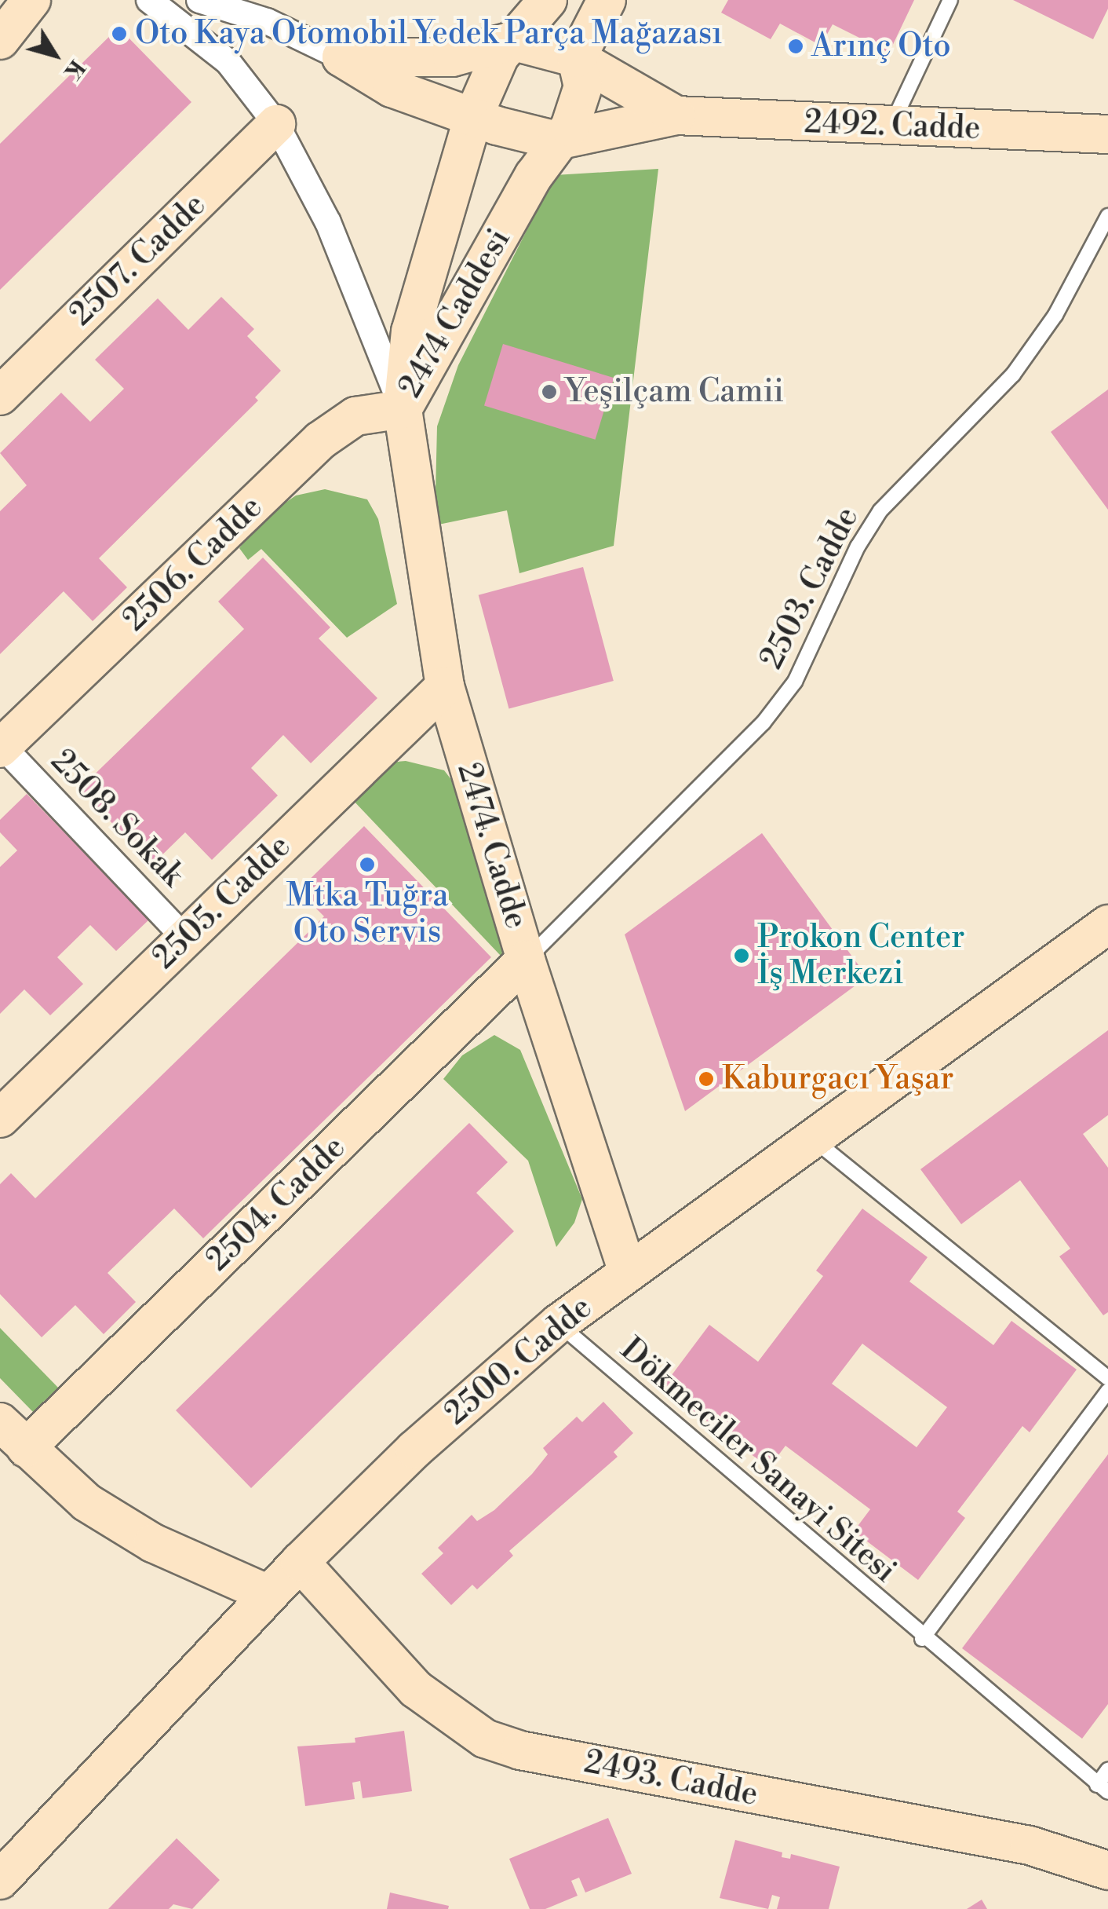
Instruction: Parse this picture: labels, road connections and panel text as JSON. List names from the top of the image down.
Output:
{
  "streets": {
    "street": [
      "2492. Cadde",
      "2507. Cadde",
      "2474 Caddesi",
      "2506. Cadde",
      "2508. Sokak",
      "2474. Cadde",
      "2505. Cadde",
      "2504. Cadde",
      "2500. Cadde",
      "2493. Cadde"
    ],
    "lane": ["2503. Cadde", "Dökmeciler Sanayi Sitesi"]
  },
  "crossings": [
    ["2474 Caddesi", "2506. Cadde"],
    ["2474 Caddesi", "2474. Cadde"],
    ["2506. Cadde", "2508. Sokak"],
    ["2506. Cadde", "2474. Cadde"],
    ["2503. Cadde", "2474. Cadde"],
    ["2503. Cadde", "2504. Cadde"],
    ["2508. Sokak", "2505. Cadde"],
    ["2474. Cadde", "2505. Cadde"],
    ["2474. Cadde", "2504. Cadde"],
    ["2474. Cadde", "2500. Cadde"],
    ["2500. Cadde", "Dökmeciler Sanayi Sitesi"],
    ["2500. Cadde", "2493. Cadde"]
  ],
  "places": [
    "Oto Kaya Otomobil Yedek Parça Mağazası",
    "Arınç Oto",
    "Yeşilçam Camii",
    "Mtka Tuğra Oto Servis",
    "Prokon Center İş Merkezi",
    "Kaburgacı Yaşar"
  ],
  "north": "bottom right"
}
